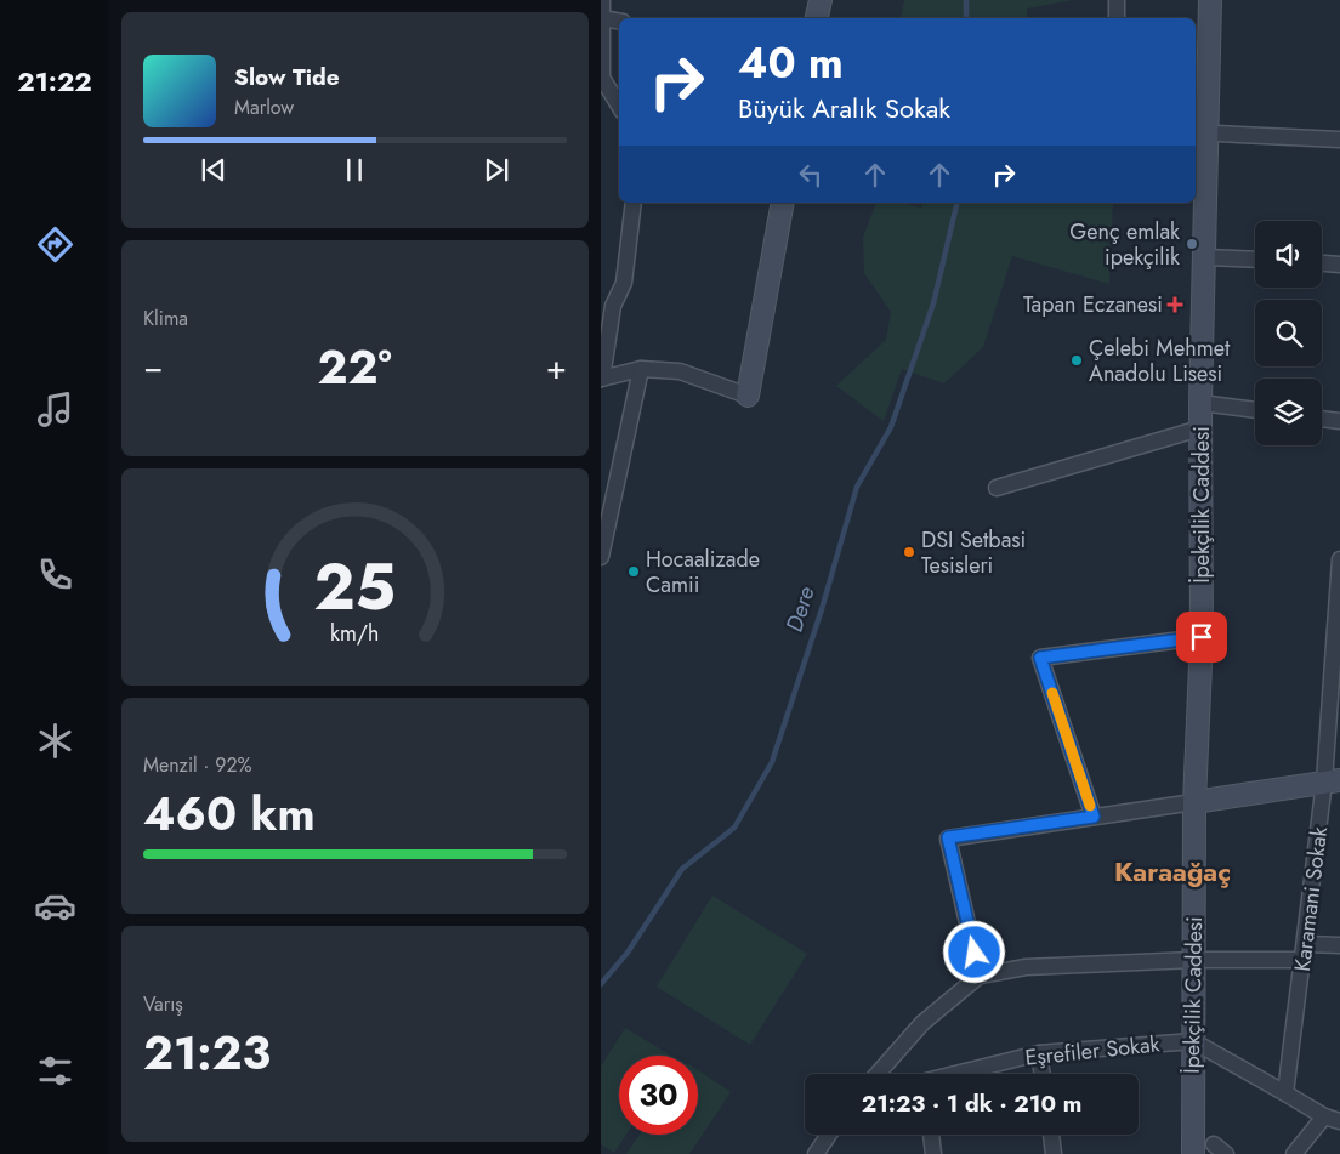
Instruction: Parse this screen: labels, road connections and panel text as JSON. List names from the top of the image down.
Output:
{
  "streets": {
    "main road": ["İpekçilik Caddesi"],
    "street": ["Karamani Sokak", "Eşrefiler Sokak"]
  },
  "crossings": [
    ["İpekçilik Caddesi", "Eşrefiler Sokak"]
  ],
  "districts": ["Karaağaç"],
  "water": ["Dere"],
  "places": {
    "other": [
      "Genç emlak ipekçilik",
      "Çelebi Mehmet Anadolu Lisesi",
      "DSI Setbasi Tesisleri",
      "Hocaalizade Camii"
    ],
    "health": ["Tapan Eczanesi"]
  },
  "page": {
    "tabs": "21:22",
    "turn": ["40 m", "Büyük Aralık Sokak"],
    "song": ["Slow Tide", "Marlow"],
    "tile": [
      "Klima",
      ["Menzil · 92%", "460 km"],
      ["Varış", "21:23"]
    ],
    "heat": ["−", "22°", "+"],
    "limit": "30",
    "trip": "21:23 · 1 dk · 210 m",
    "gauge": ["25", "km/h"]
  }
}
